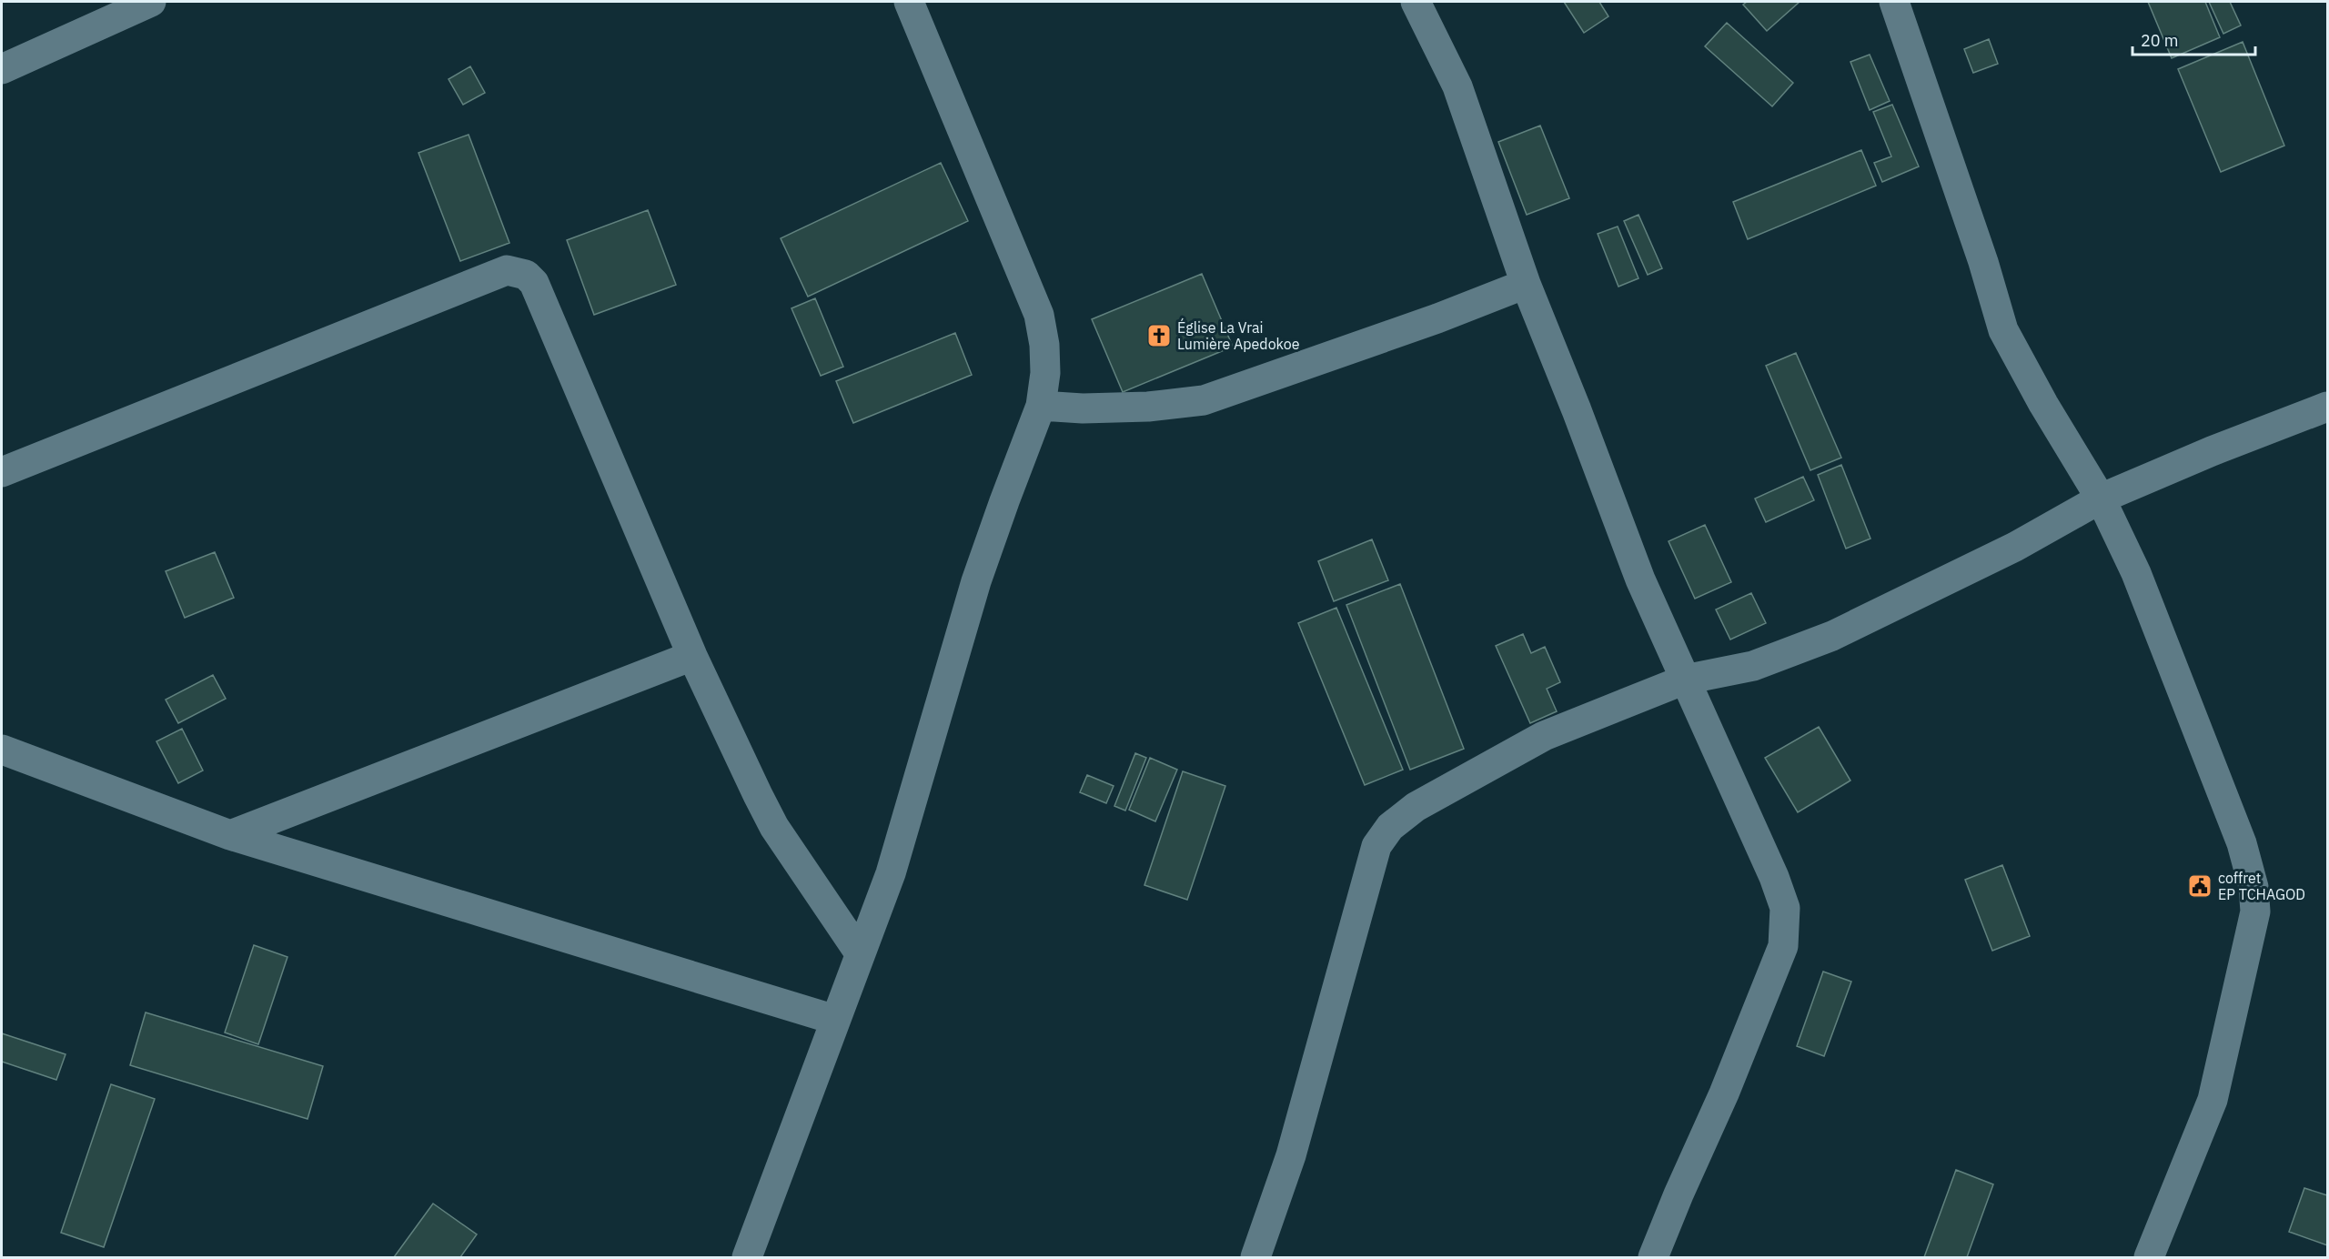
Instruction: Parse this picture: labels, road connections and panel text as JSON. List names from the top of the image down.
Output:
{
  "places": {
    "church": ["Église La Vrai Lumière Apedokoe"],
    "public building": ["coffret EP TCHAGOD"]
  },
  "scale_bar": "20 m"
}
